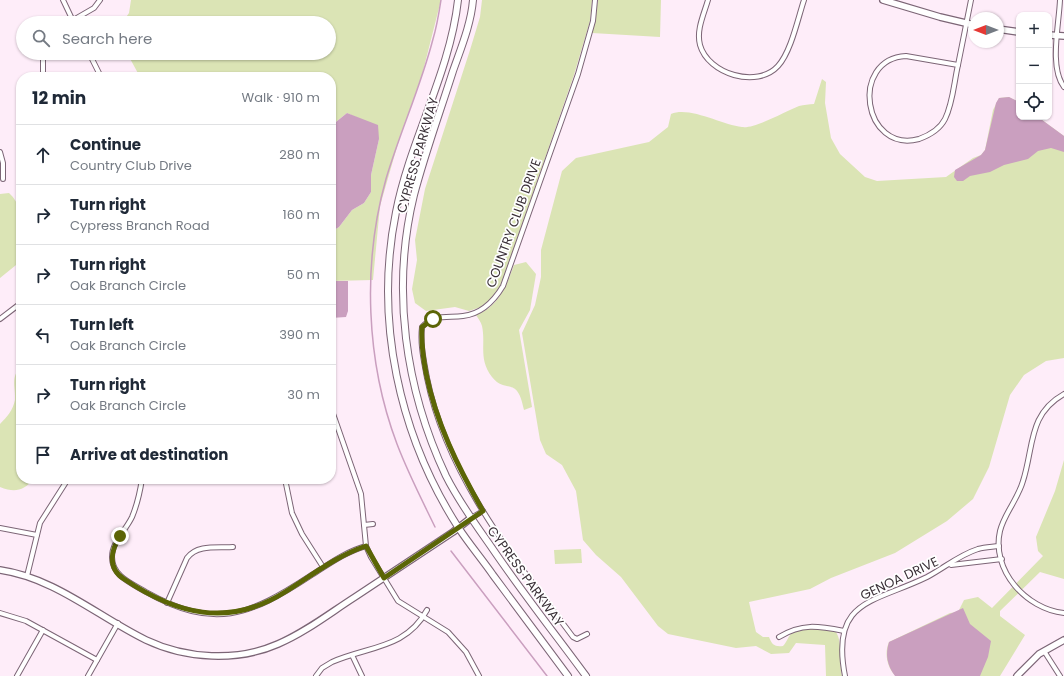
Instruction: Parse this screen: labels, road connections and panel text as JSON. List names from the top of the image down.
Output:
{
  "streets": {
    "main road": ["CYPRESS PARKWAY"],
    "street": ["COUNTRY CLUB DRIVE", "GENOA DRIVE"]
  },
  "north": "left",
  "page": {
    "map_buttons": ["+", "−"],
    "search": "Search here",
    "heading": ["12 min", "Walk · 910 m"],
    "list": [
      ["Continue", "Country Club Drive", "280 m"],
      ["Turn right", "Cypress Branch Road", "160 m"],
      ["Turn right", "Oak Branch Circle", "50 m"],
      ["Turn left", "Oak Branch Circle", "390 m"],
      ["Turn right", "Oak Branch Circle", "30 m"],
      "Arrive at destination"
    ]
  }
}
